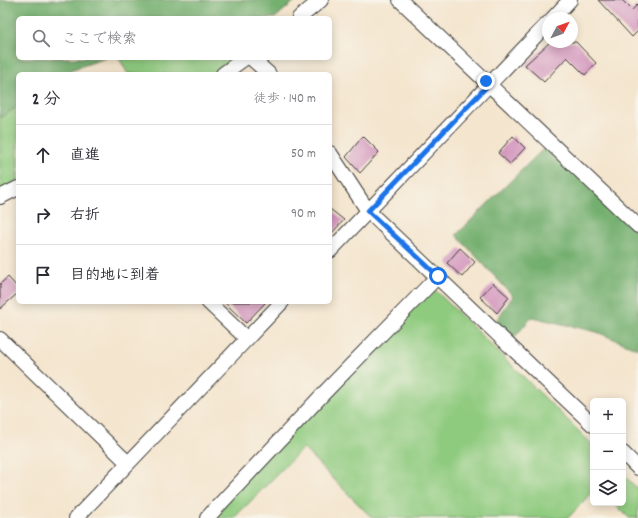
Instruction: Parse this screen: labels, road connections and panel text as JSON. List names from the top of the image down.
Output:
{
  "north": "top right",
  "page": {
    "search": "ここで検索",
    "heading": ["2 分", "徒歩 · 140 m"],
    "list": [
      ["直進", "50 m"],
      ["右折", "90 m"],
      "目的地に到着"
    ],
    "map_buttons": ["+", "−"]
  }
}
